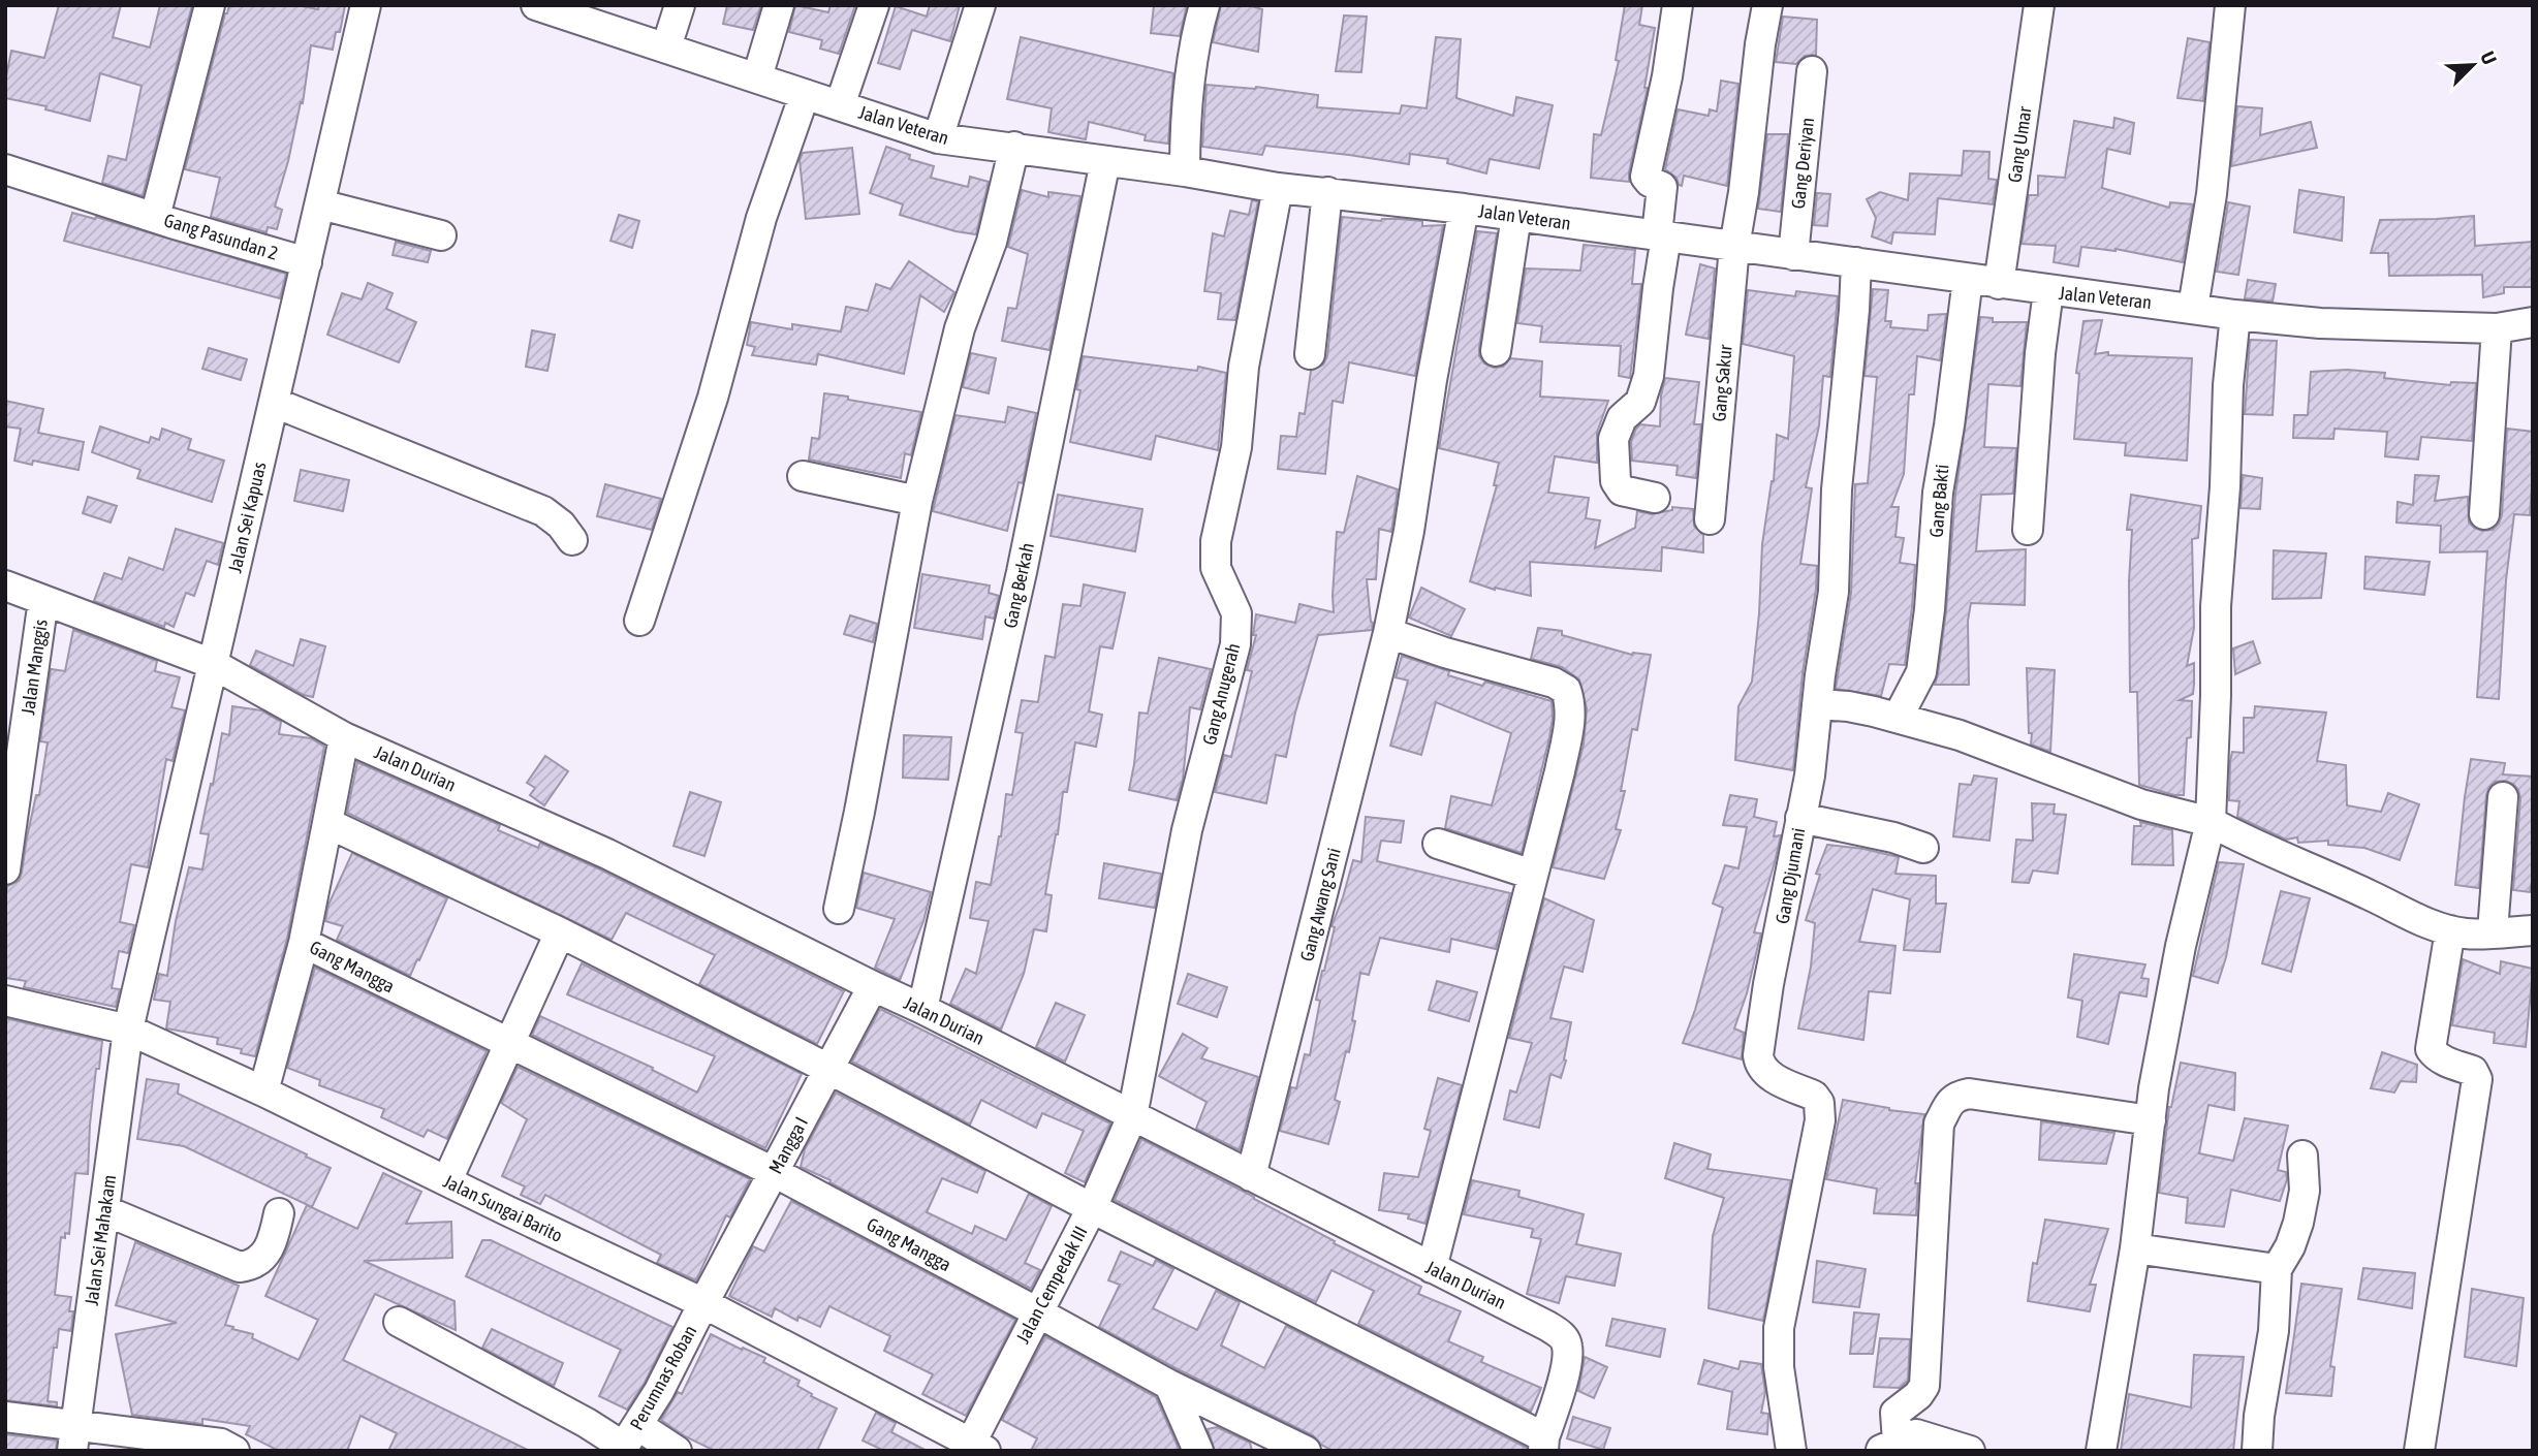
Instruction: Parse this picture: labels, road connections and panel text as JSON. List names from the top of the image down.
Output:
{
  "streets": {
    "street": [
      "Jalan Veteran",
      "Gang Umar",
      "Gang Deriyan",
      "Gang Pasundan 2",
      "Gang Sakur",
      "Gang Bakti",
      "Jalan Sei Kapuas",
      "Gang Berkah",
      "Jalan Manggis",
      "Gang Anugerah",
      "Jalan Durian",
      "Gang Djumani",
      "Gang Awang Sani",
      "Gang Mangga",
      "Mangga I",
      "Jalan Sungai Barito",
      "Jalan Sei Mahakam",
      "Jalan Cempedak III",
      "Perumnas Roban"
    ]
  },
  "crossings": [
    ["Jalan Veteran", "Gang Umar"],
    ["Jalan Veteran", "Gang Deriyan"],
    ["Jalan Veteran", "Gang Sakur"],
    ["Jalan Veteran", "Gang Bakti"],
    ["Jalan Veteran", "Gang Berkah"],
    ["Jalan Veteran", "Gang Anugerah"],
    ["Jalan Veteran", "Gang Djumani"],
    ["Jalan Veteran", "Gang Awang Sani"],
    ["Gang Pasundan 2", "Jalan Sei Kapuas"],
    ["Jalan Sei Kapuas", "Jalan Manggis"],
    ["Jalan Sei Kapuas", "Jalan Durian"],
    ["Jalan Sei Kapuas", "Jalan Sungai Barito"],
    ["Jalan Sei Kapuas", "Jalan Sei Mahakam"],
    ["Gang Berkah", "Jalan Durian"],
    ["Jalan Manggis", "Jalan Durian"],
    ["Gang Anugerah", "Jalan Durian"],
    ["Gang Anugerah", "Jalan Cempedak III"],
    ["Jalan Durian", "Gang Awang Sani"],
    ["Jalan Durian", "Gang Mangga"],
    ["Jalan Durian", "Mangga I"],
    ["Jalan Durian", "Jalan Cempedak III"],
    ["Gang Mangga", "Mangga I"],
    ["Gang Mangga", "Jalan Cempedak III"],
    ["Mangga I", "Jalan Sungai Barito"],
    ["Mangga I", "Perumnas Roban"],
    ["Jalan Sungai Barito", "Jalan Sei Mahakam"],
    ["Jalan Sungai Barito", "Jalan Cempedak III"],
    ["Jalan Sungai Barito", "Perumnas Roban"]
  ],
  "north": "top right"
}
